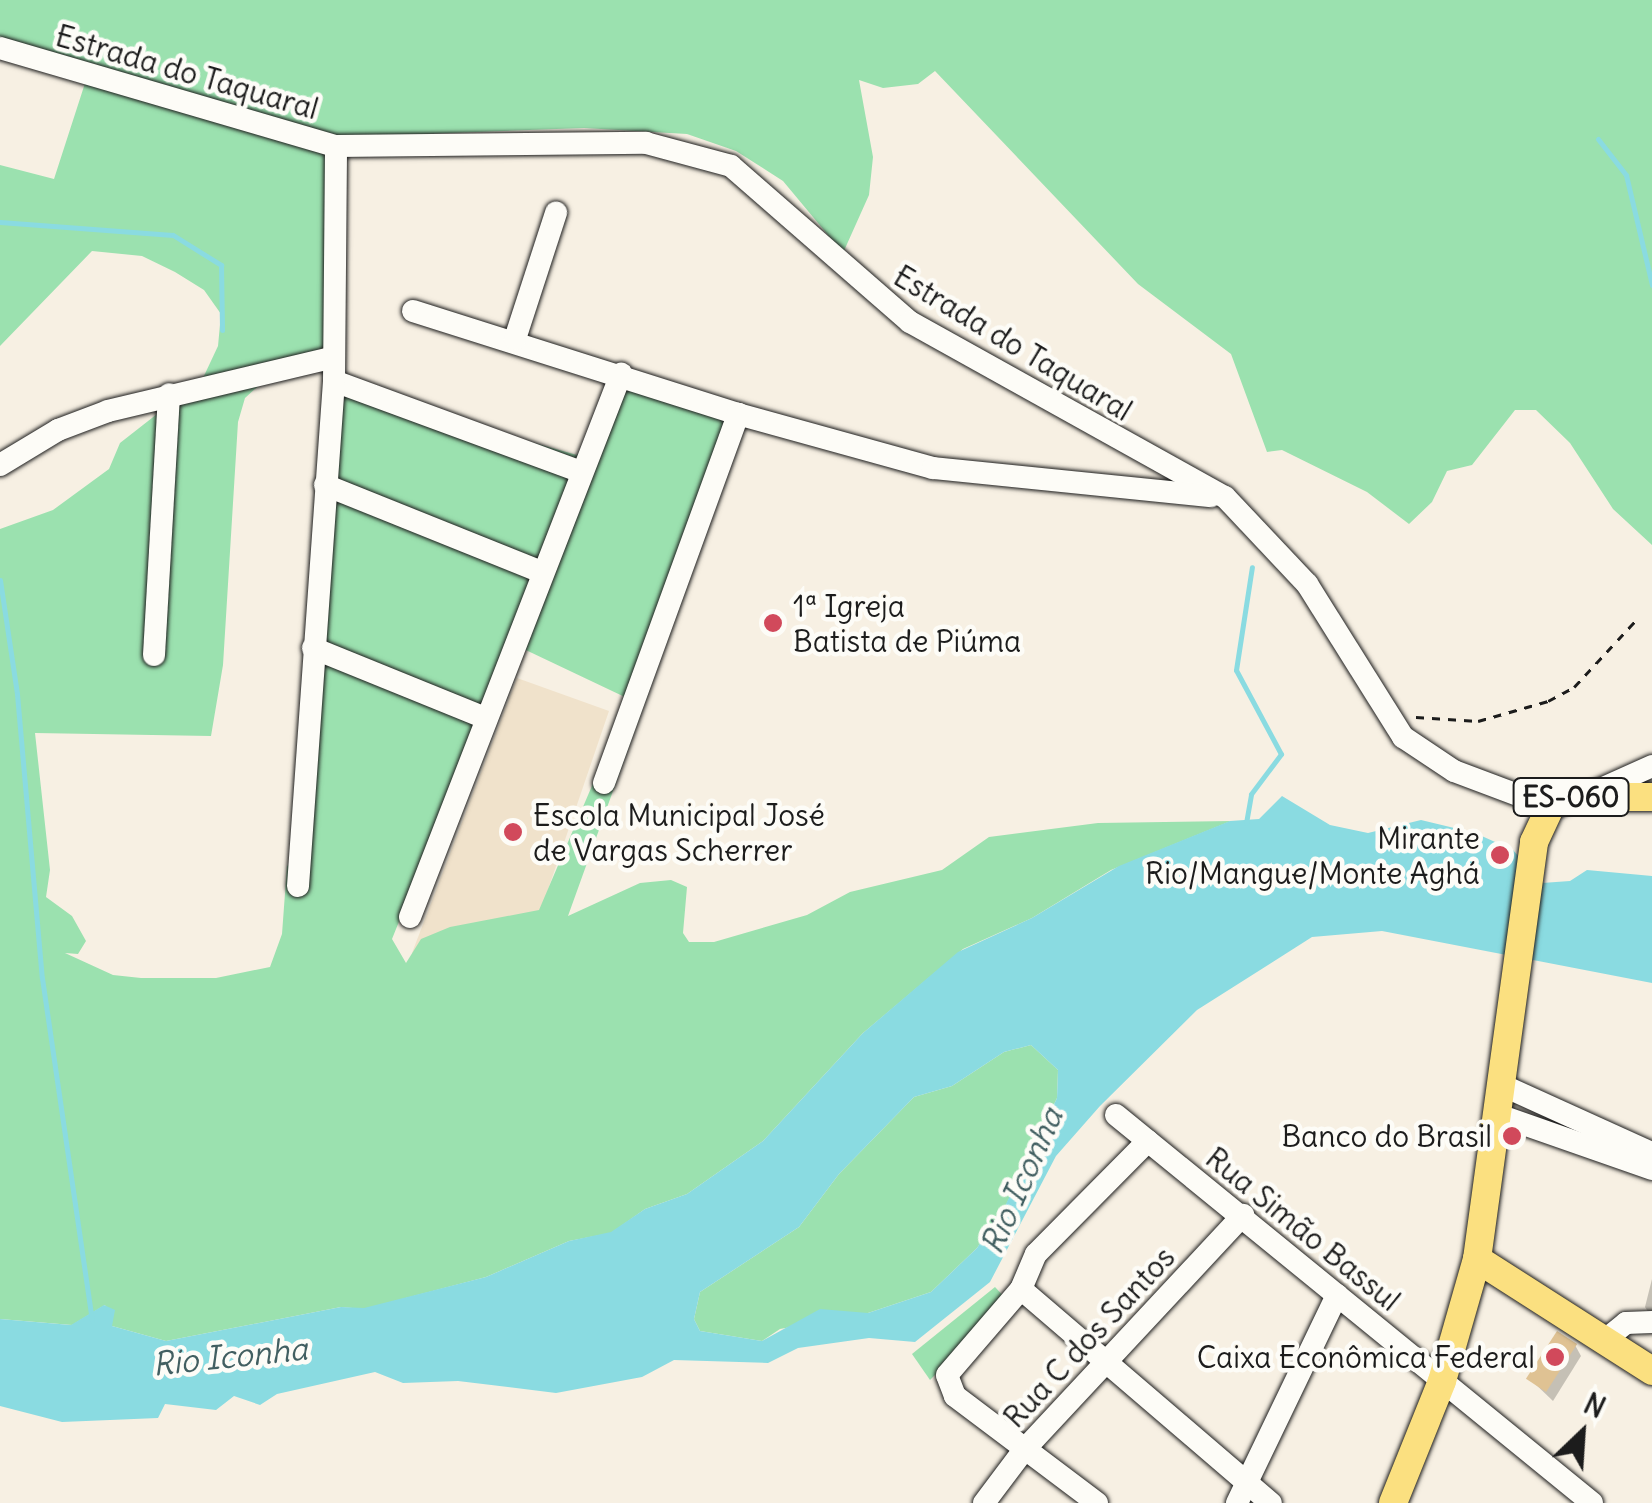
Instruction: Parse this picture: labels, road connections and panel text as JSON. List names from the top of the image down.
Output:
{
  "streets": {
    "main road": ["ES-060"],
    "street": ["Estrada do Taquaral", "Rua Simão Bassul", "Rua C dos Santos"]
  },
  "crossings": [
    ["Estrada do Taquaral", "ES-060"],
    ["ES-060", "Rua Simão Bassul"],
    ["Rua Simão Bassul", "Rua C dos Santos"]
  ],
  "water": ["Rio Iconha"],
  "places": [
    "1ª Igreja Batista de Piúma",
    "Escola Municipal José de Vargas Scherrer",
    "Mirante Rio/Mangue/Monte Aghá",
    "Banco do Brasil",
    "Caixa Econômica Federal"
  ],
  "north": "top right"
}
